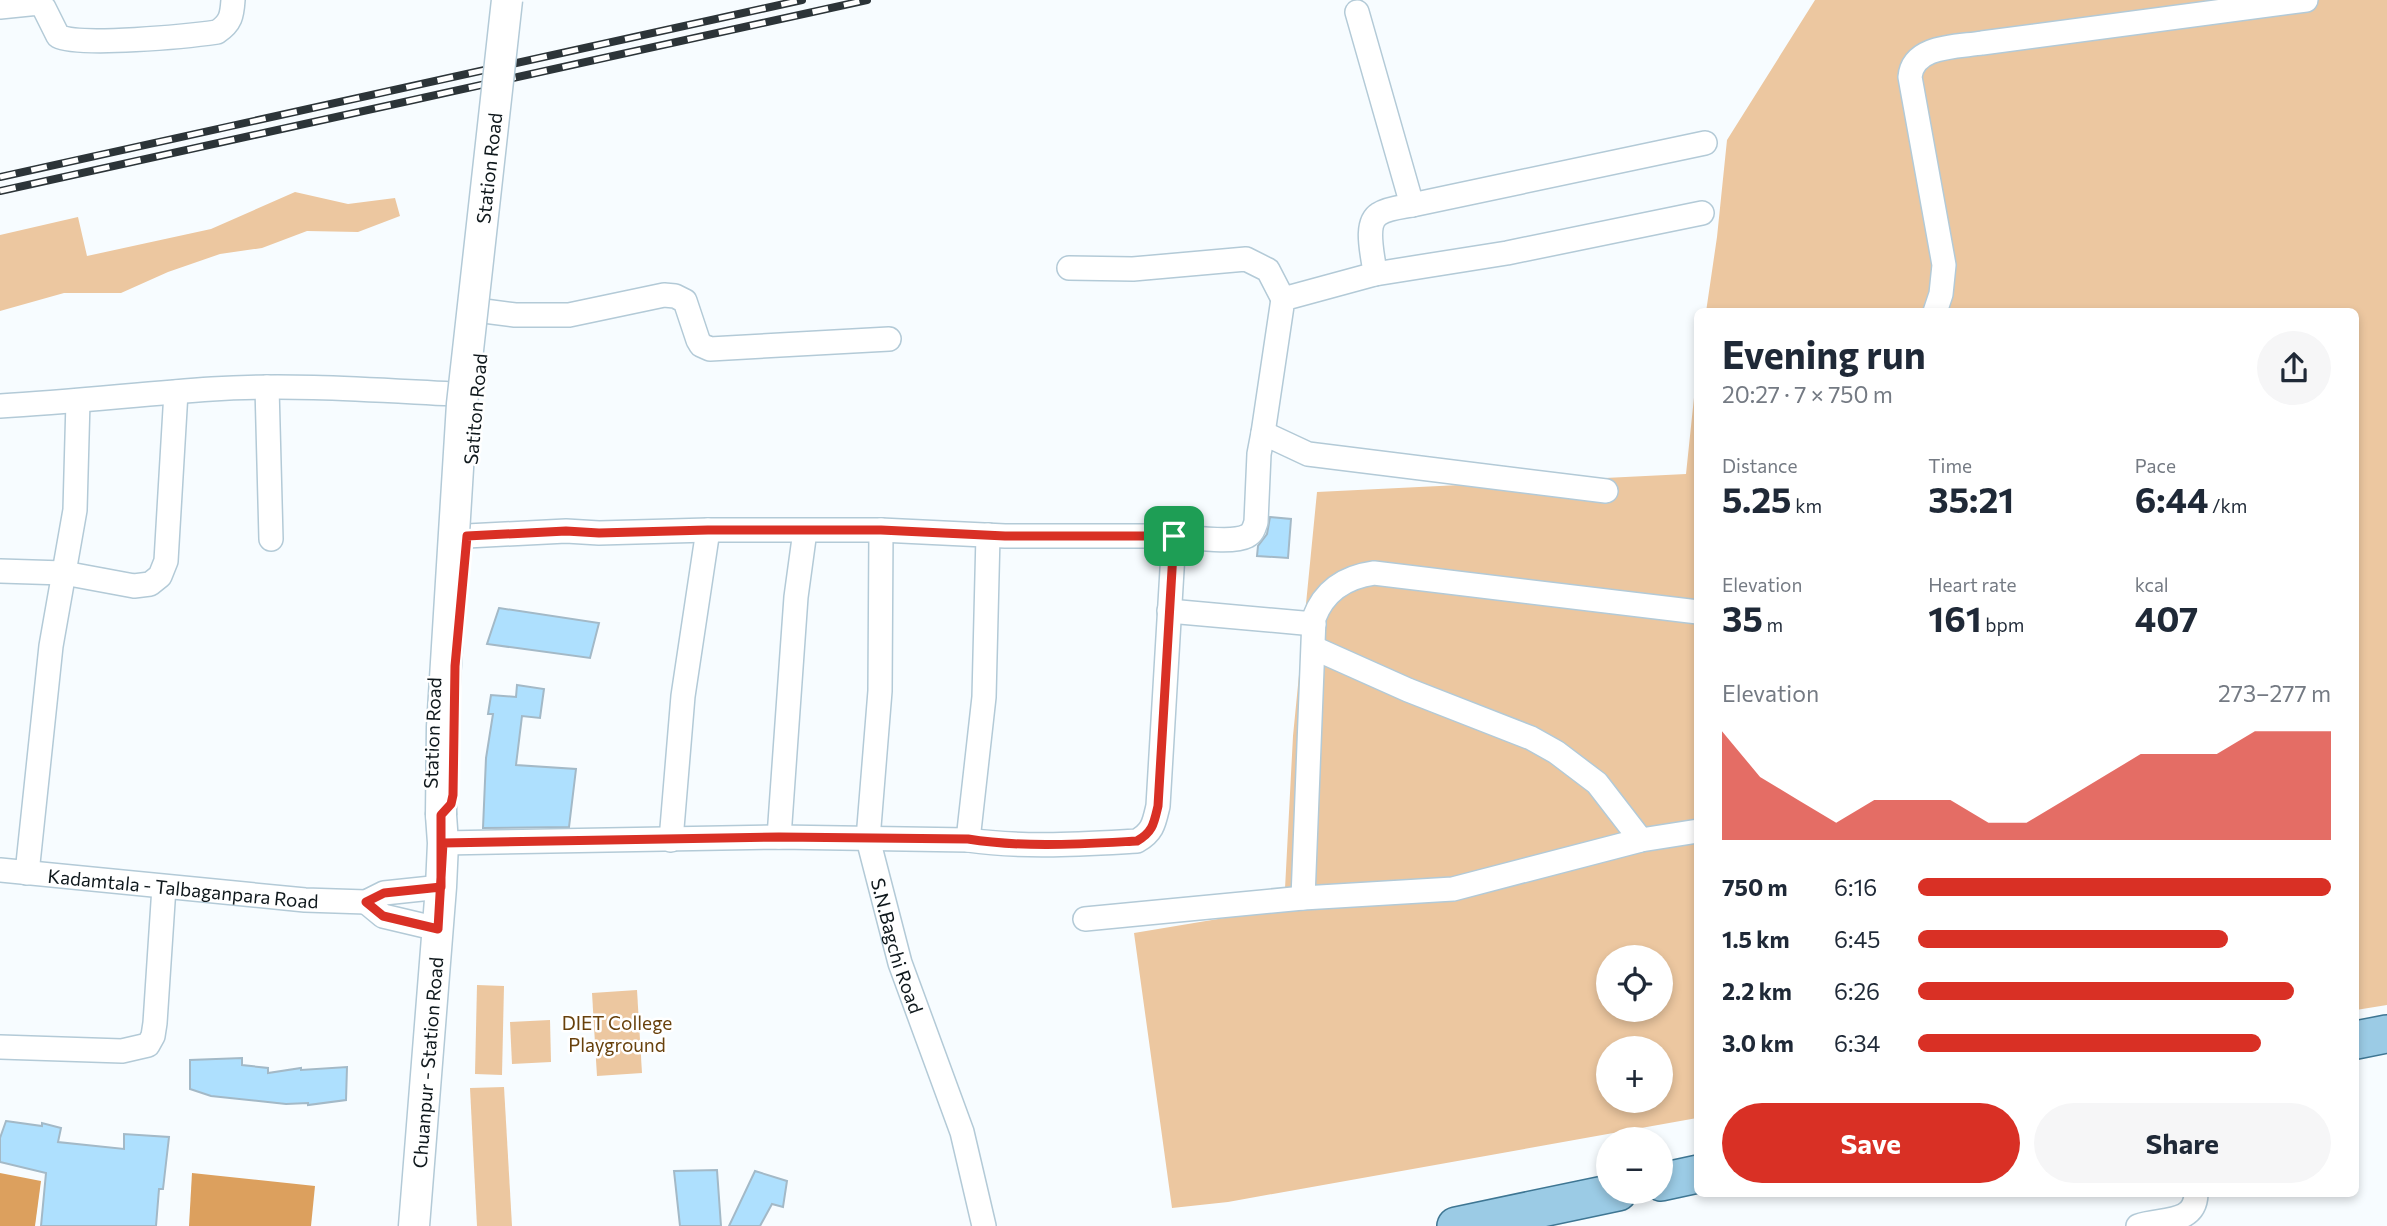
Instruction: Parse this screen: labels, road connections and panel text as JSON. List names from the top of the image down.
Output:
{
  "streets": {
    "street": [
      "Station Road",
      "Satiton Road",
      "Kadamtala - Talbaganpara Road",
      "S.N.Bagchi Road",
      "Chuanpur - Station Road"
    ]
  },
  "crossings": [
    ["Station Road", "Satiton Road"],
    ["Station Road", "Chuanpur - Station Road"],
    ["Satiton Road", "Chuanpur - Station Road"],
    ["Kadamtala - Talbaganpara Road", "Chuanpur - Station Road"]
  ],
  "parks": ["DIET College Playground"],
  "page": {
    "heading": ["Evening run", "20:27 · 7 × 750 m"],
    "stats": [
      ["Distance", "5.25 km"],
      ["Time", "35:21"],
      ["Pace", "6:44 /km"],
      ["Elevation", "35 m"],
      ["Heart rate", "161 bpm"],
      ["kcal", "407"]
    ],
    "chart": ["Elevation", "273–277 m"],
    "list": [
      {
        "name": "750 m",
        "note": "6:16"
      },
      {
        "name": "1.5 km",
        "note": "6:45"
      },
      {
        "name": "2.2 km",
        "note": "6:26"
      },
      {
        "name": "3.0 km",
        "note": "6:34"
      }
    ],
    "map_buttons": ["+", "−"],
    "buttons": ["Save", "Share"]
  }
}
